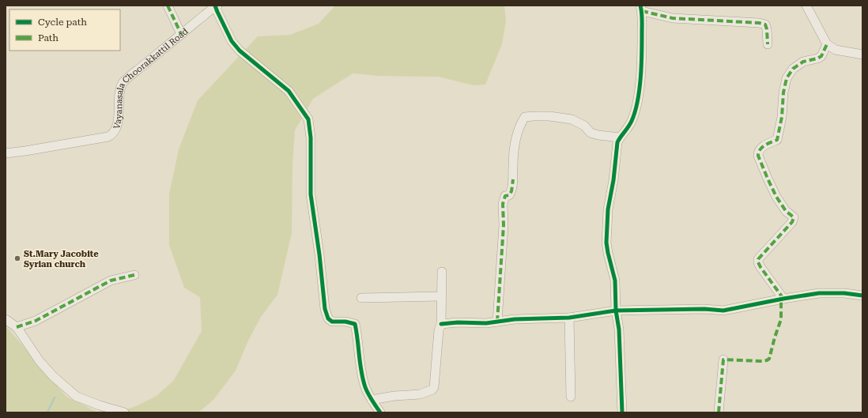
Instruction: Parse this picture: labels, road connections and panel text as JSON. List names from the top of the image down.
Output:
{
  "streets": {
    "street": ["Vayanasala Choorakkattil Road"]
  },
  "places": ["St.Mary Jacobite Syrian church"],
  "legend": ["Cycle path", "Path"]
}
